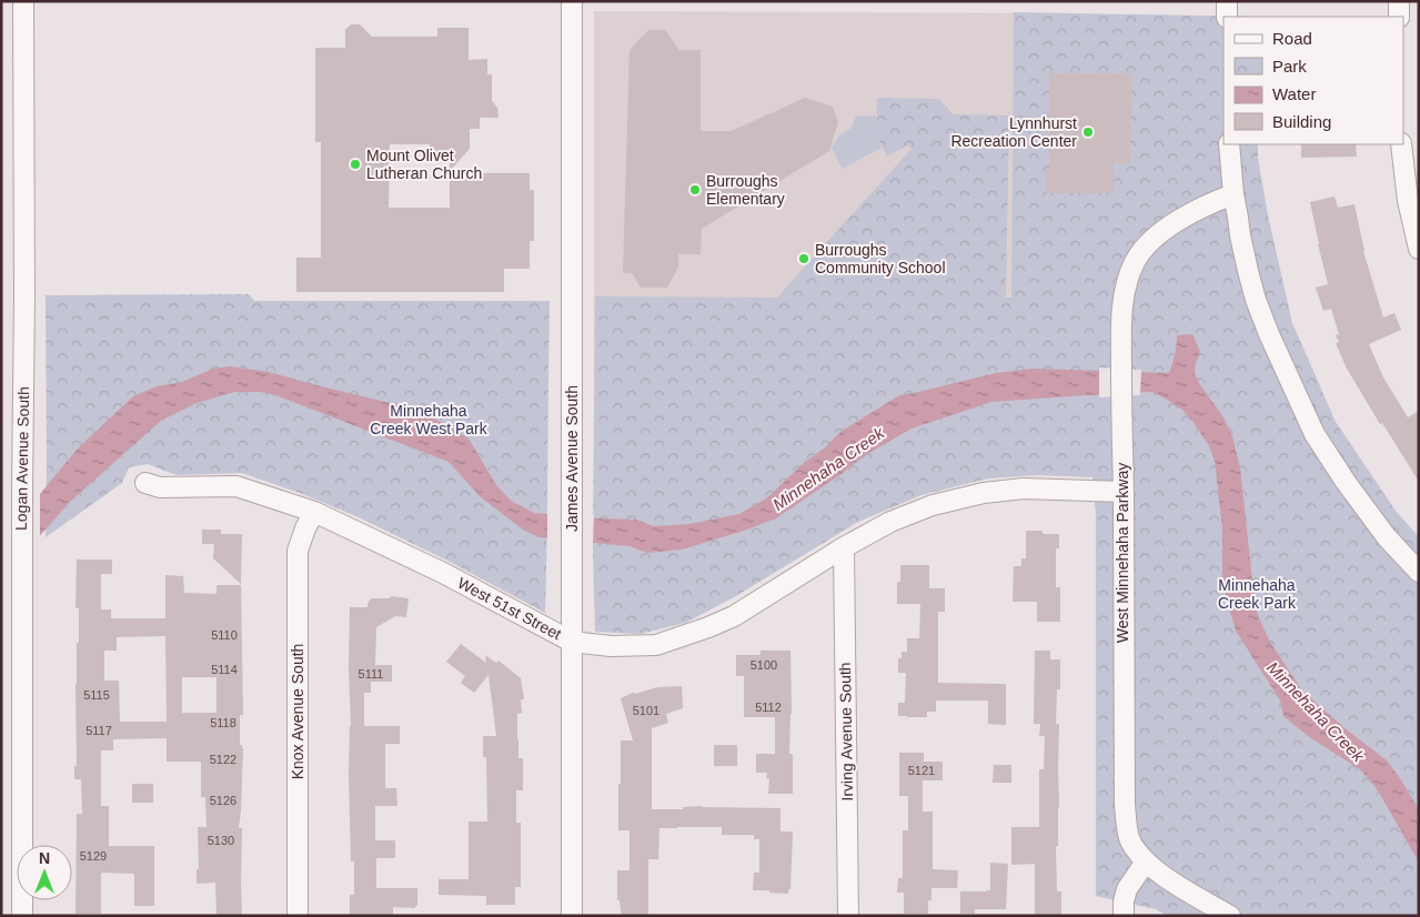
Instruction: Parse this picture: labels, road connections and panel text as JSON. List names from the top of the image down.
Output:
{
  "streets": {
    "street": [
      "Logan Avenue South",
      "James Avenue South",
      "West Minnehaha Parkway",
      "West 51st Street",
      "Knox Avenue South",
      "Irving Avenue South"
    ]
  },
  "crossings": [
    ["James Avenue South", "West 51st Street"],
    ["West Minnehaha Parkway", "West 51st Street"],
    ["West 51st Street", "Knox Avenue South"],
    ["West 51st Street", "Irving Avenue South"]
  ],
  "water": ["Minnehaha Creek"],
  "parks": ["Minnehaha Creek West Park", "Minnehaha Creek Park"],
  "places": [
    "Lynnhurst Recreation Center",
    "Mount Olivet Lutheran Church",
    "Burroughs Elementary",
    "Burroughs Community School"
  ],
  "house_numbers": [
    "5110",
    "5100",
    "5114",
    "5111",
    "5115",
    "5112",
    "5101",
    "5118",
    "5117",
    "5122",
    "5121",
    "5126",
    "5130",
    "5129"
  ],
  "legend": [
    "Road",
    "Park",
    "Water",
    "Building"
  ],
  "north": "top"
}
